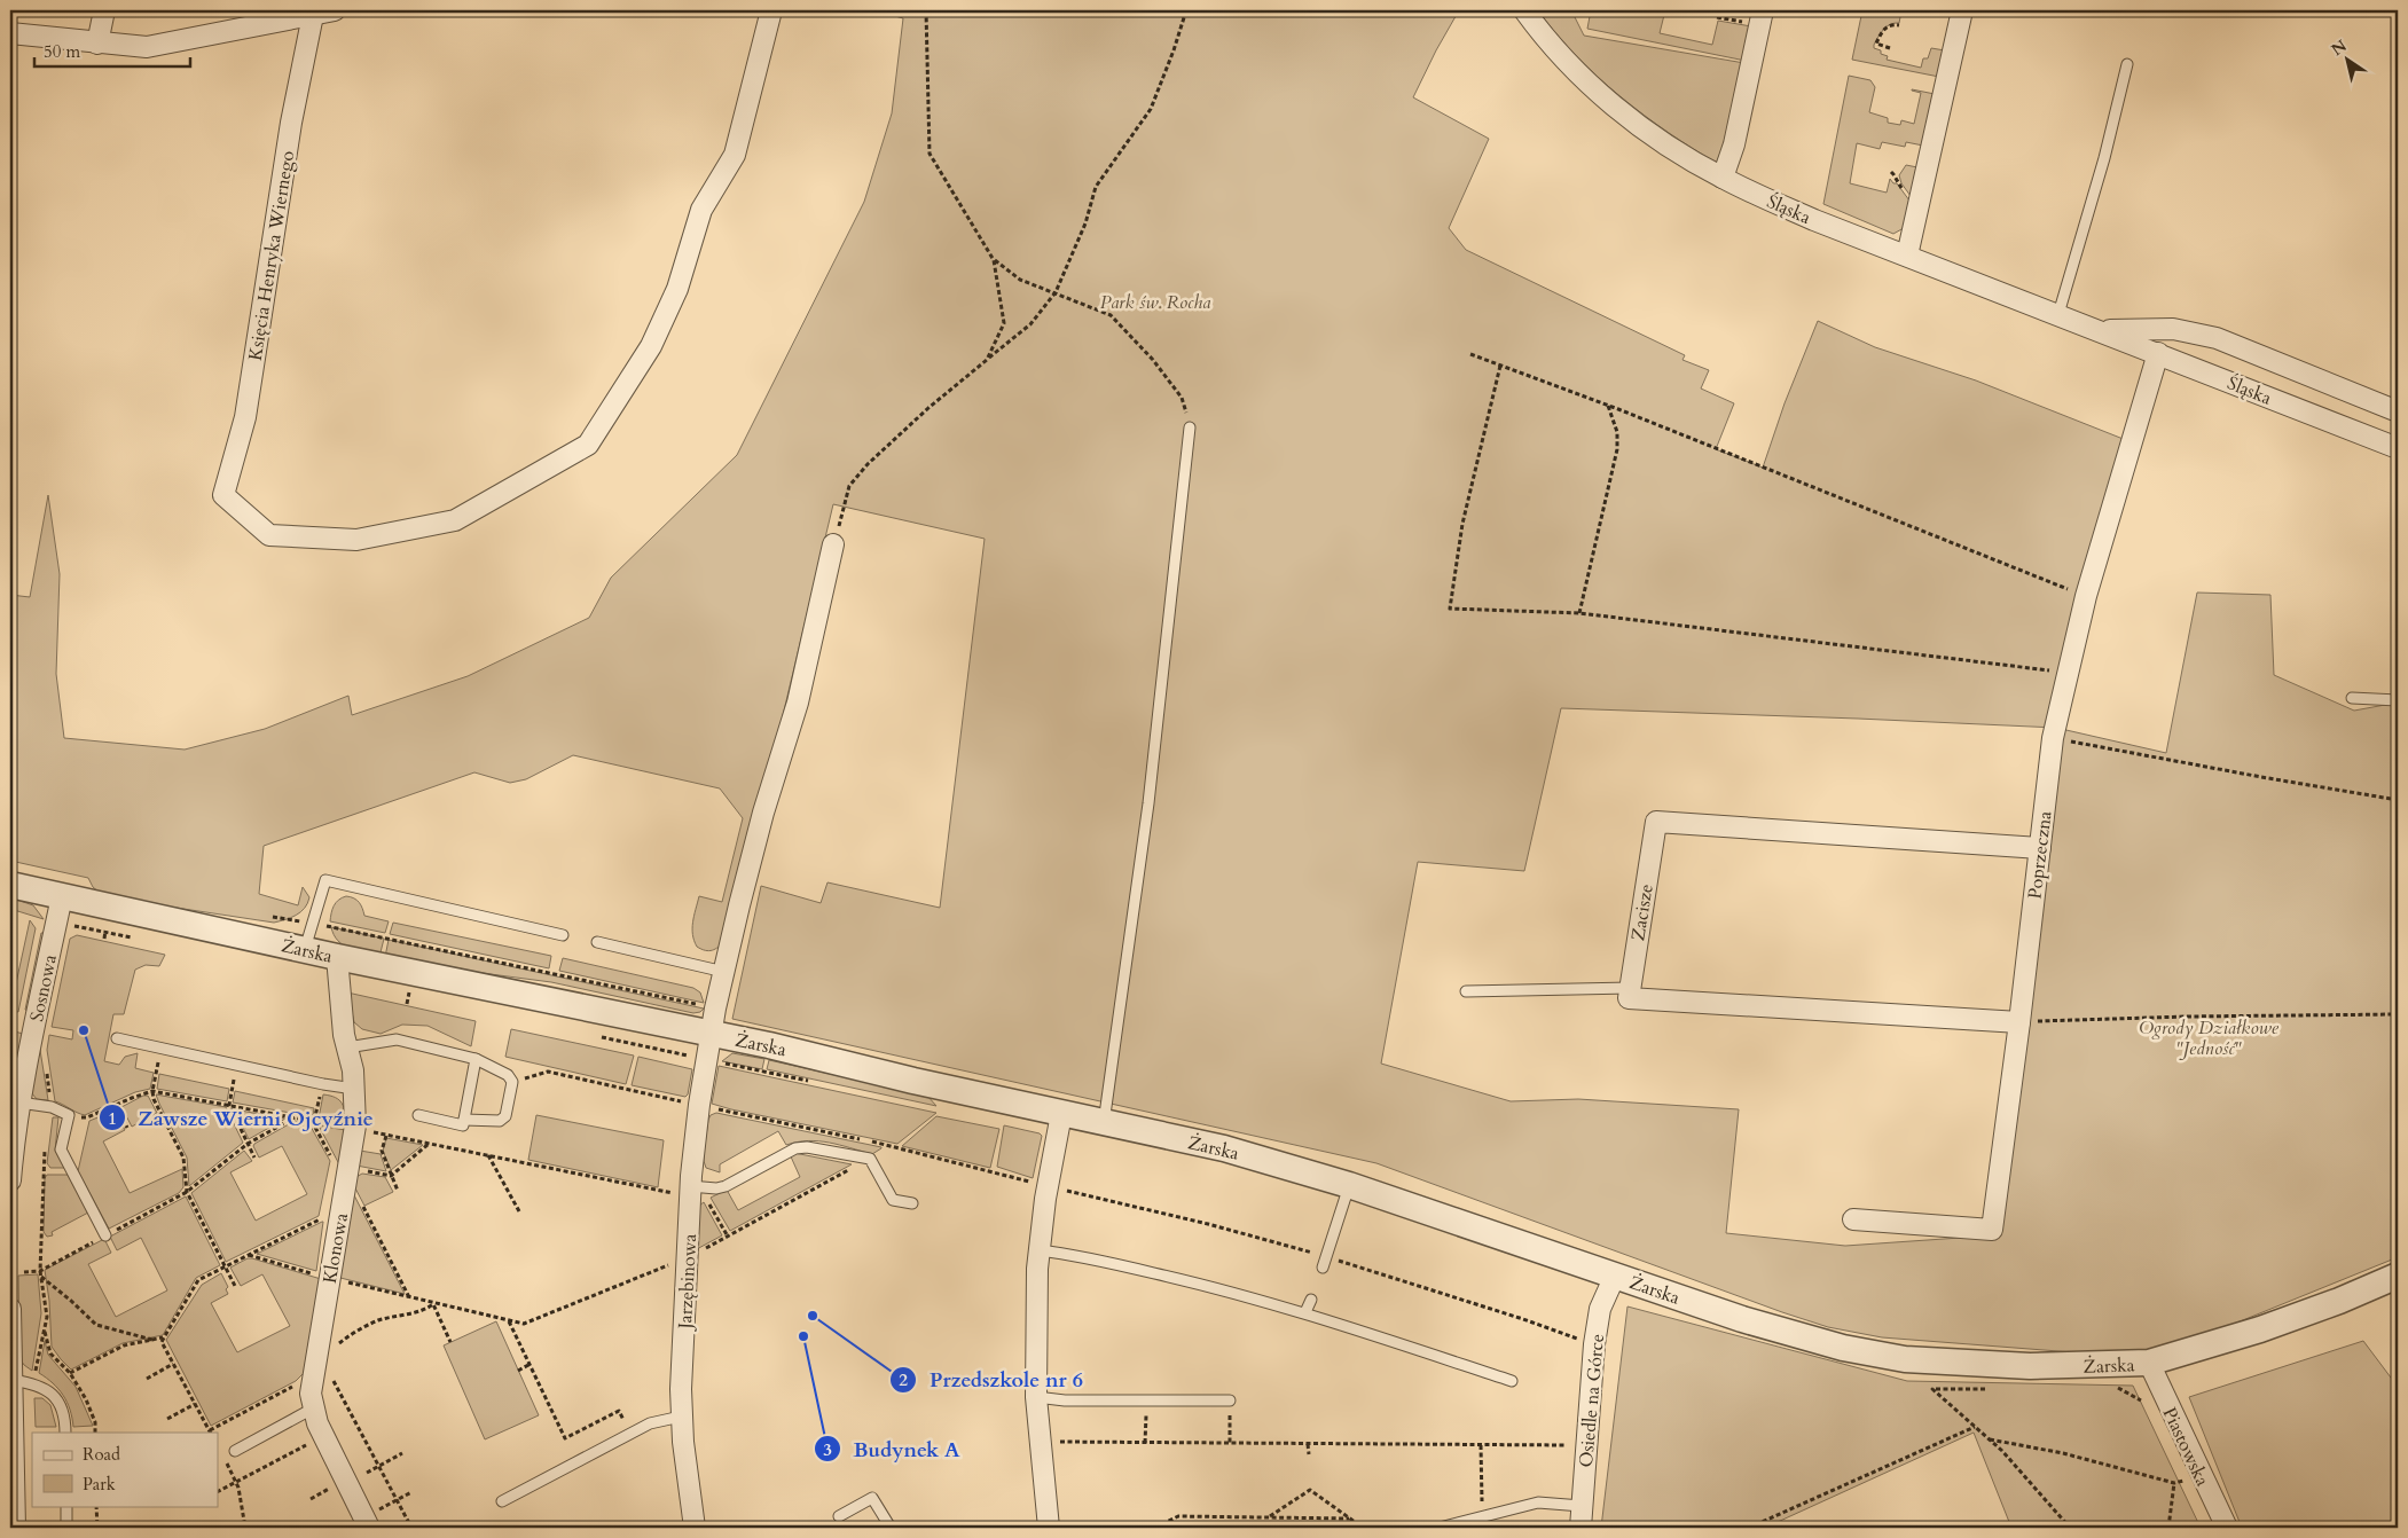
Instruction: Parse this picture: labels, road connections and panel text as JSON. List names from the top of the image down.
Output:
{
  "streets": {
    "street": [
      "Śląska",
      "Księcia Henryka Wiernego",
      "Poprzeczna",
      "Zacisze",
      "Żarska",
      "Sosnowa",
      "Klonowa",
      "Jarzębinowa",
      "Osiedle na Górce",
      "Piastowska"
    ]
  },
  "crossings": [
    ["Śląska", "Poprzeczna"],
    ["Poprzeczna", "Zacisze"],
    ["Żarska", "Sosnowa"],
    ["Żarska", "Klonowa"],
    ["Żarska", "Jarzębinowa"],
    ["Żarska", "Osiedle na Górce"],
    ["Żarska", "Piastowska"]
  ],
  "parks": ["Park św. Rocha", "Ogrody Działkowe \"Jedność\""],
  "places": ["Zawsze Wierni Ojcyźnie", "Przedszkole nr 6", "Budynek A"],
  "legend": ["Road", "Park"],
  "scale_bar": "50 m",
  "north": "top left"
}
